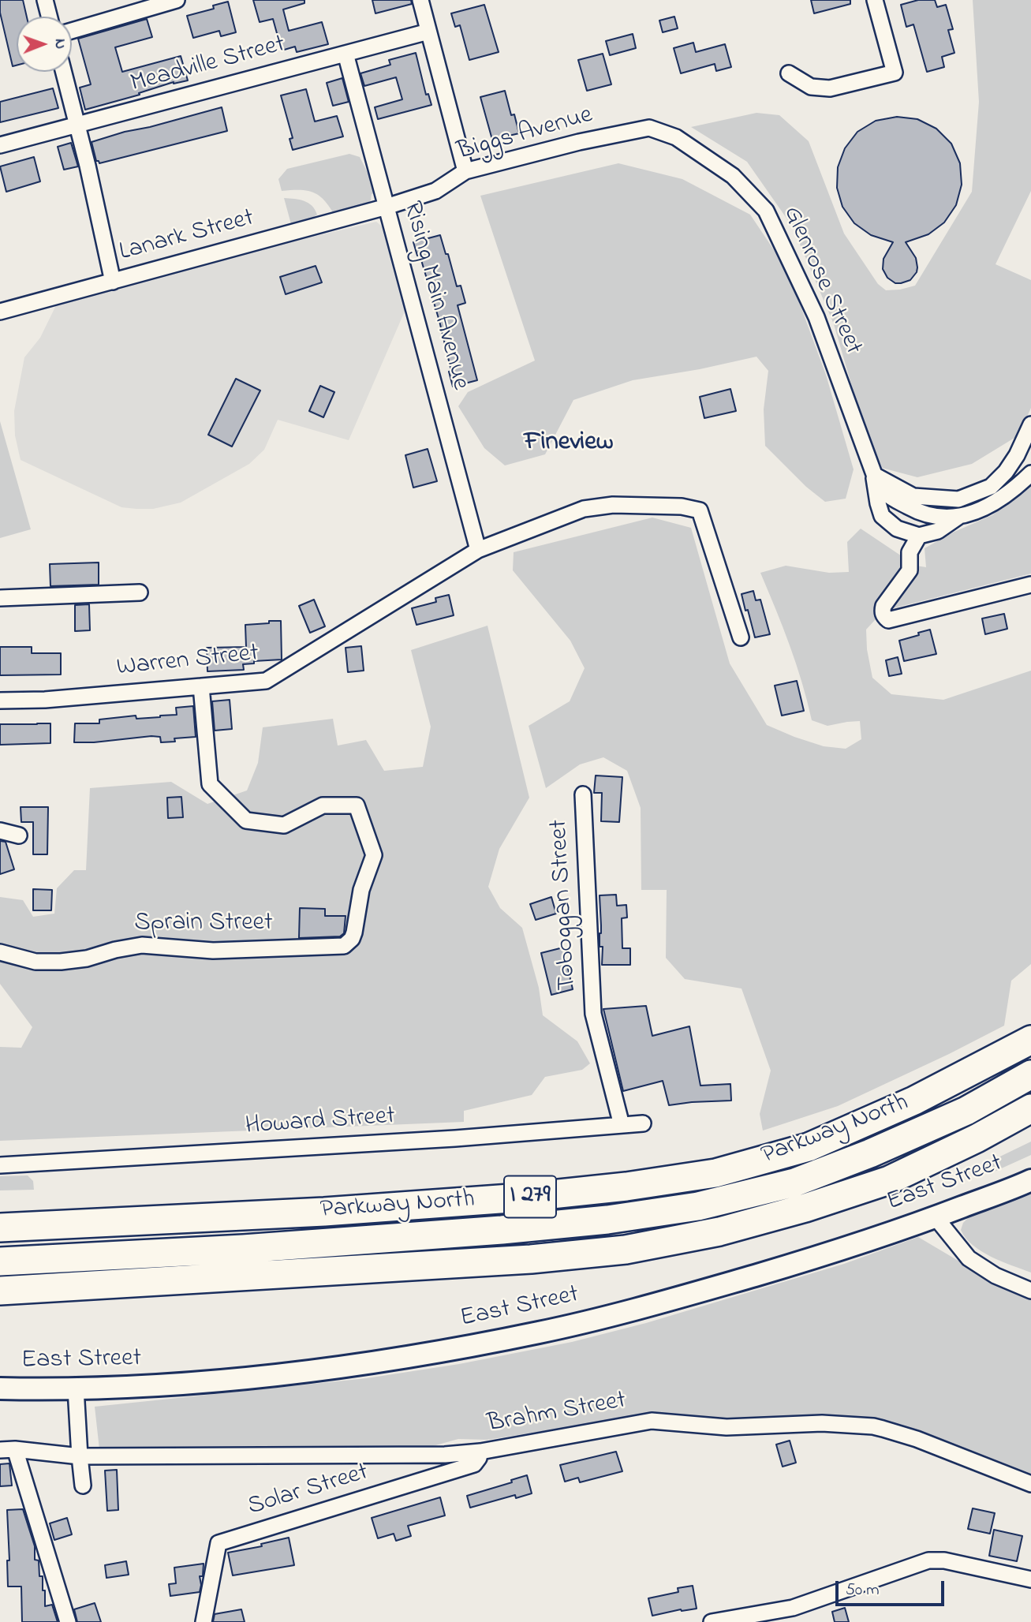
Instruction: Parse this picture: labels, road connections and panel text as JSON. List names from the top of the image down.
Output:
{
  "streets": {
    "highway": ["Parkway North", "I 279"],
    "main road": ["East Street"],
    "street": [
      "Meadville Street",
      "Biggs Avenue",
      "Lanark Street",
      "Glenrose Street",
      "Rising Main Avenue",
      "Warren Street",
      "Toboggan Street",
      "Sprain Street",
      "Howard Street",
      "Brahm Street",
      "Solar Street"
    ]
  },
  "crossings": [
    ["Meadville Street", "Rising Main Avenue"],
    ["Biggs Avenue", "Lanark Street"],
    ["Biggs Avenue", "Glenrose Street"],
    ["Biggs Avenue", "Rising Main Avenue"],
    ["Lanark Street", "Rising Main Avenue"],
    ["Rising Main Avenue", "Warren Street"],
    ["Warren Street", "Sprain Street"],
    ["Toboggan Street", "Howard Street"],
    ["Brahm Street", "Solar Street"]
  ],
  "districts": ["Fineview"],
  "scale_bar": "50 m",
  "north": "right"
}
